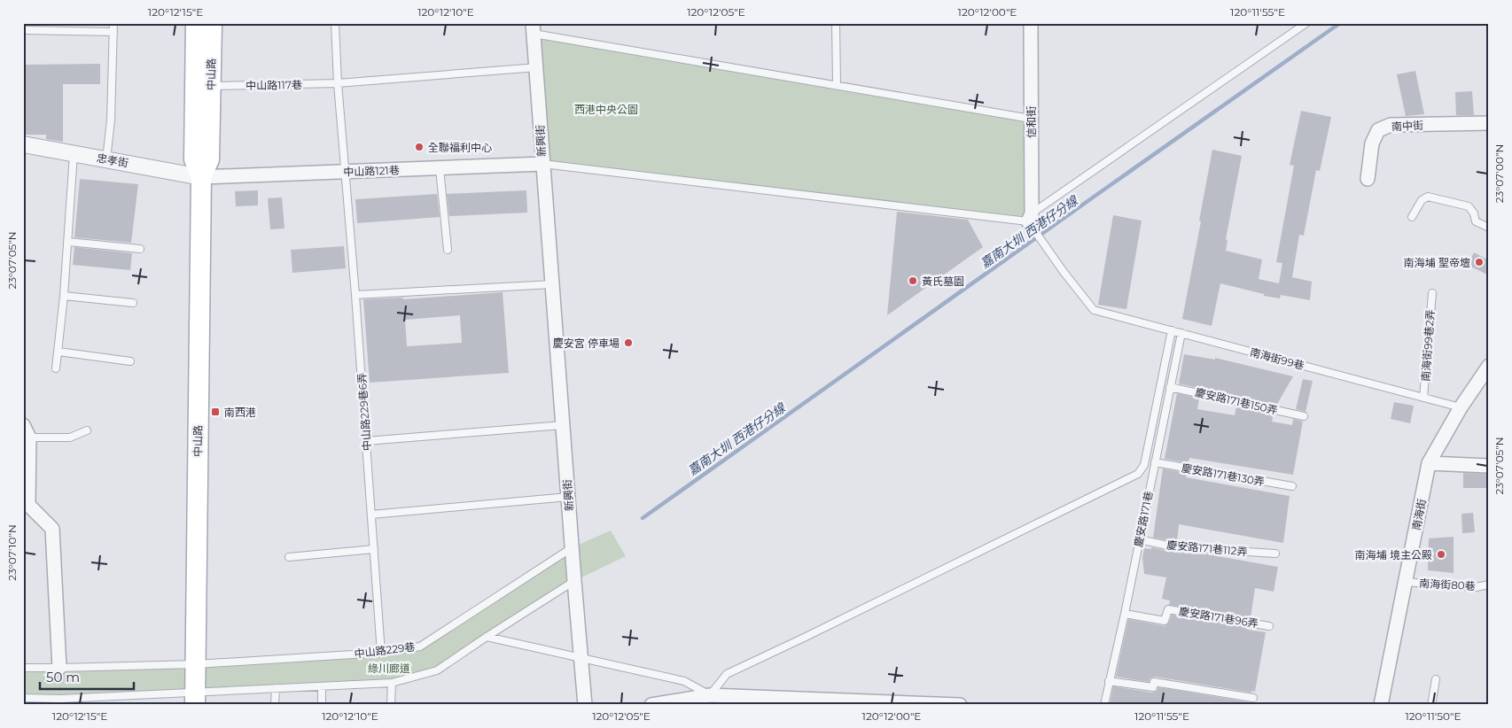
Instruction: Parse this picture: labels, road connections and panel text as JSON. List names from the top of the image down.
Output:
{
  "streets": {
    "main road": ["中山路"],
    "street": [
      "信和街",
      "南中街",
      "新興街",
      "忠孝街",
      "中山路121巷",
      "南海街"
    ],
    "lane": [
      "中山路117巷",
      "南海街99巷2弄",
      "南海街99巷",
      "慶安路171巷150弄",
      "中山路229巷6弄",
      "慶安路171巷130弄",
      "慶安路171巷",
      "慶安路171巷112弄",
      "南海街80巷",
      "慶安路171巷96弄",
      "中山路229巷"
    ]
  },
  "crossings": [
    ["中山路", "中山路117巷"],
    ["中山路", "忠孝街"],
    ["中山路", "中山路121巷"],
    ["中山路", "中山路229巷"],
    ["中山路117巷", "新興街"],
    ["中山路117巷", "中山路229巷6弄"],
    ["信和街", "南海街99巷"],
    ["新興街", "中山路121巷"],
    ["新興街", "中山路229巷"],
    ["忠孝街", "中山路121巷"],
    ["中山路121巷", "中山路229巷6弄"],
    ["南海街99巷2弄", "南海街99巷"],
    ["南海街99巷", "南海街"],
    ["南海街99巷", "慶安路171巷"],
    ["慶安路171巷150弄", "慶安路171巷"],
    ["中山路229巷6弄", "中山路229巷"],
    ["慶安路171巷130弄", "慶安路171巷"],
    ["南海街", "南海街80巷"],
    ["慶安路171巷", "慶安路171巷112弄"],
    ["慶安路171巷", "慶安路171巷96弄"]
  ],
  "water": ["嘉南大圳 西港仔分線"],
  "parks": ["西港中央公園", "綠川廊道"],
  "places": {
    "other": [
      "全聯福利中心",
      "南海埔 聖帝壇",
      "黃氏墓園",
      "慶安宮 停車場",
      "南海埔 境主公殿"
    ],
    "transit": ["南西港"]
  },
  "scale_bar": "50 m",
  "coordinates": [
    "120°12'15\"E",
    "120°12'10\"E",
    "120°12'05\"E",
    "120°12'00\"E",
    "120°11'55\"E",
    "23°07'00\"N",
    "23°07'05\"N",
    "23°07'10\"N",
    "120°11'50\"E"
  ]
}
